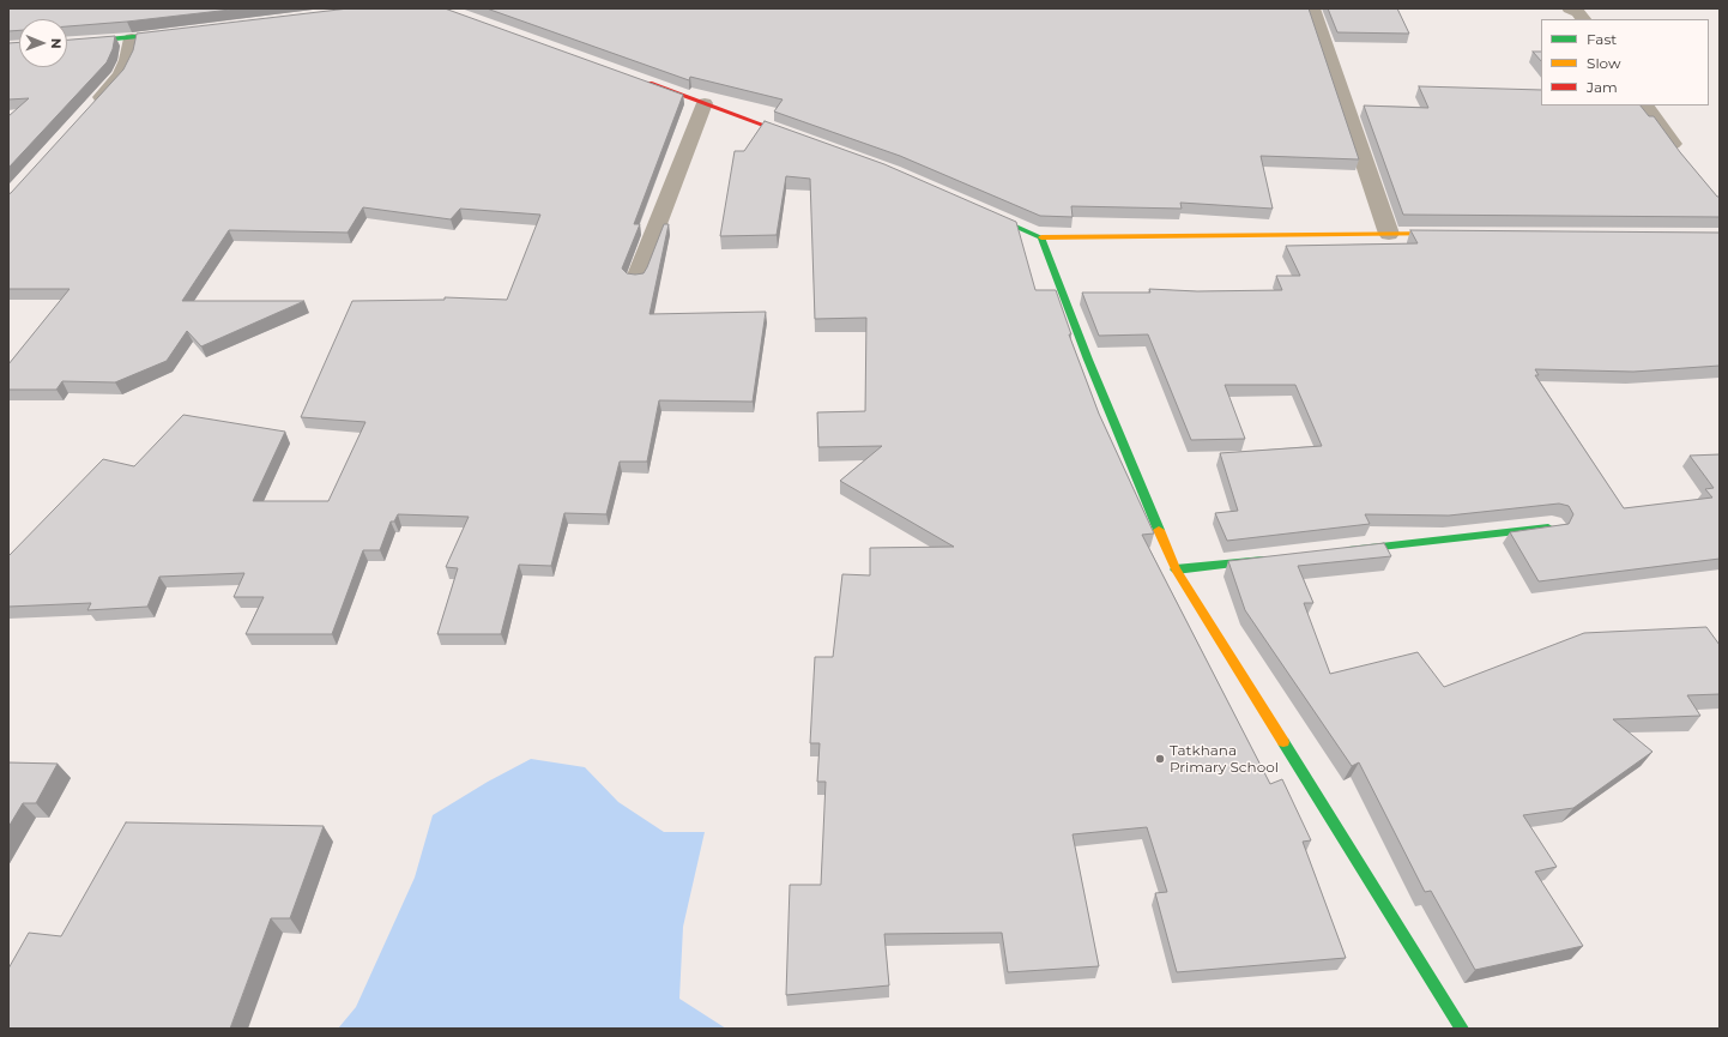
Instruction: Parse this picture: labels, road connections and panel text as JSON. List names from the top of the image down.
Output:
{
  "places": ["Tatkhana Primary School"],
  "legend": ["Fast", "Slow", "Jam"],
  "north": "right"
}
